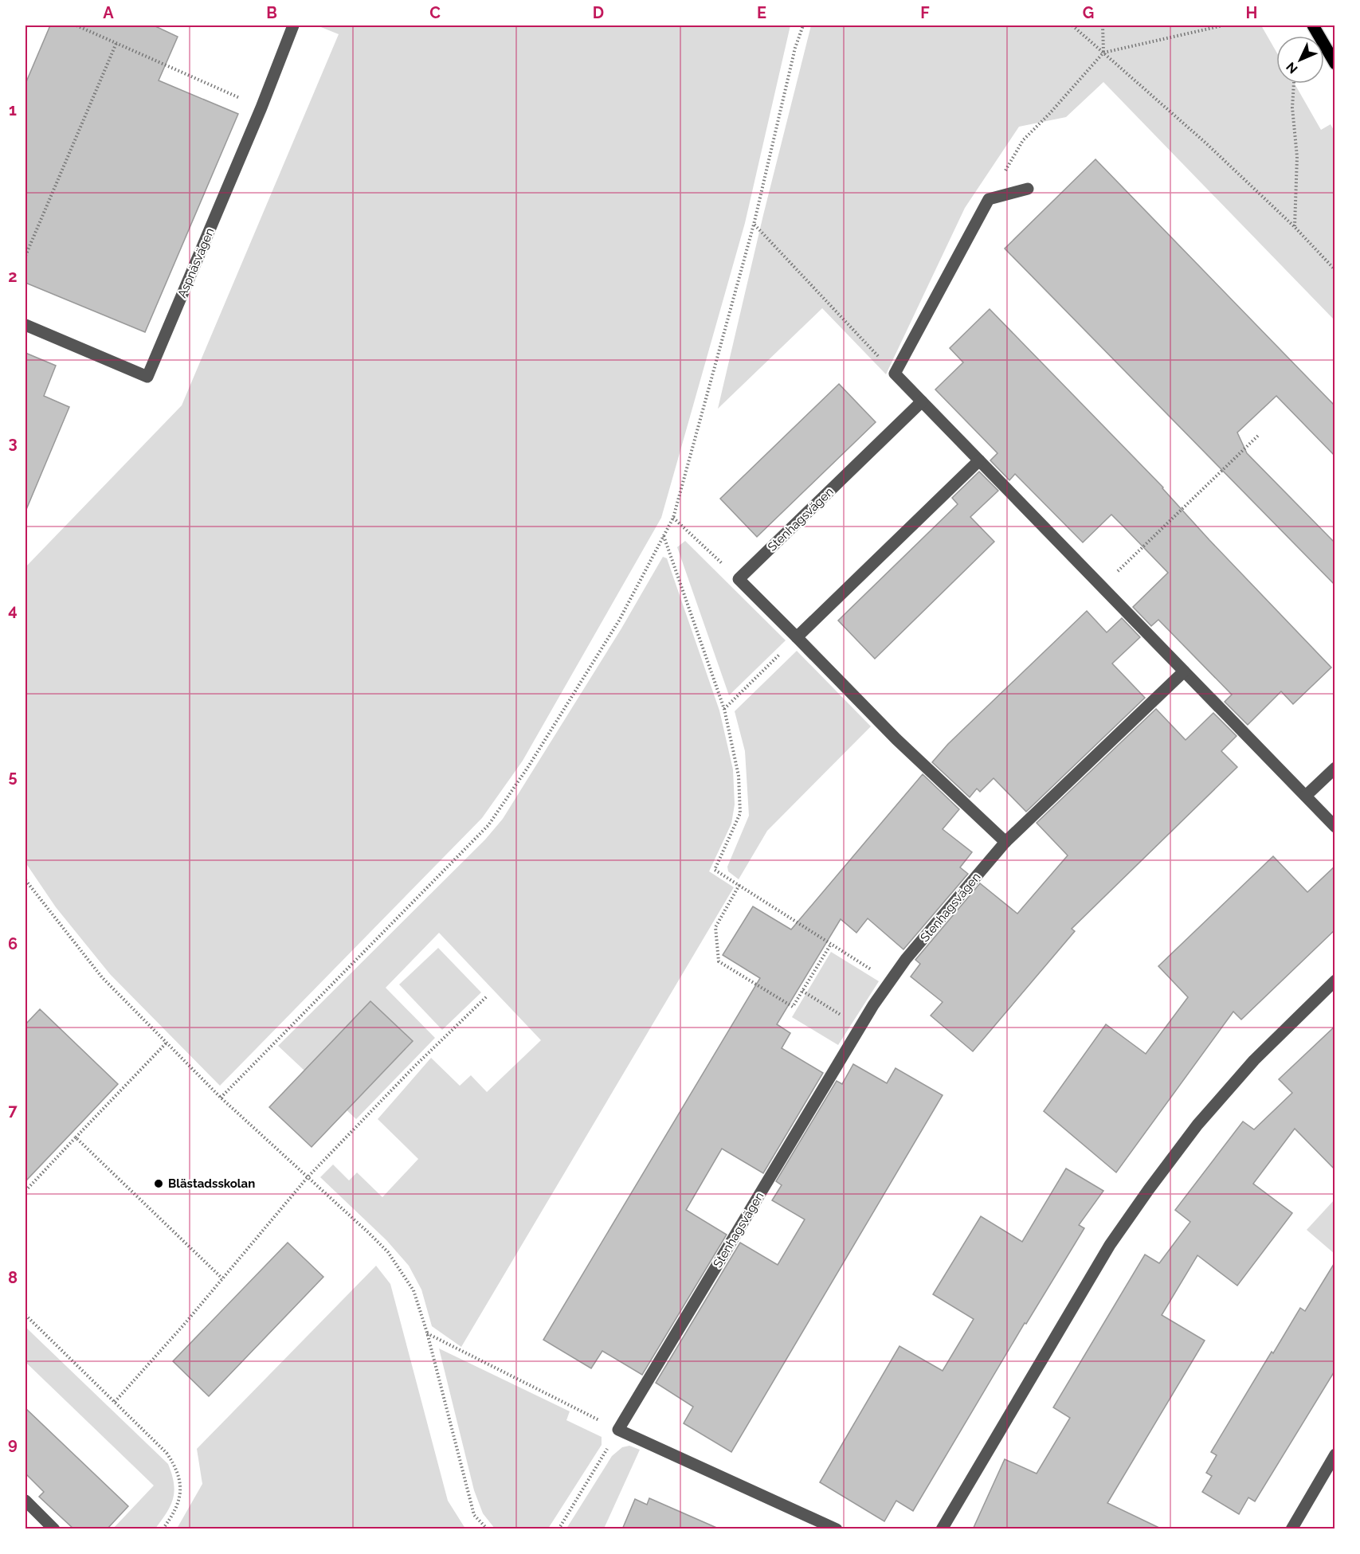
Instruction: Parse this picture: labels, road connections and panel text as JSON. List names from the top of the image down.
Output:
{
  "streets": {
    "street": ["Aspnäsvägen", "Stenhagsvägen"]
  },
  "places": ["Blästadsskolan"],
  "north": "bottom left",
  "grid": {
    "columns": [
      "A",
      "B",
      "C",
      "D",
      "E",
      "F",
      "G",
      "H"
    ],
    "rows": [
      "1",
      "2",
      "3",
      "4",
      "5",
      "6",
      "7",
      "8",
      "9"
    ]
  }
}
